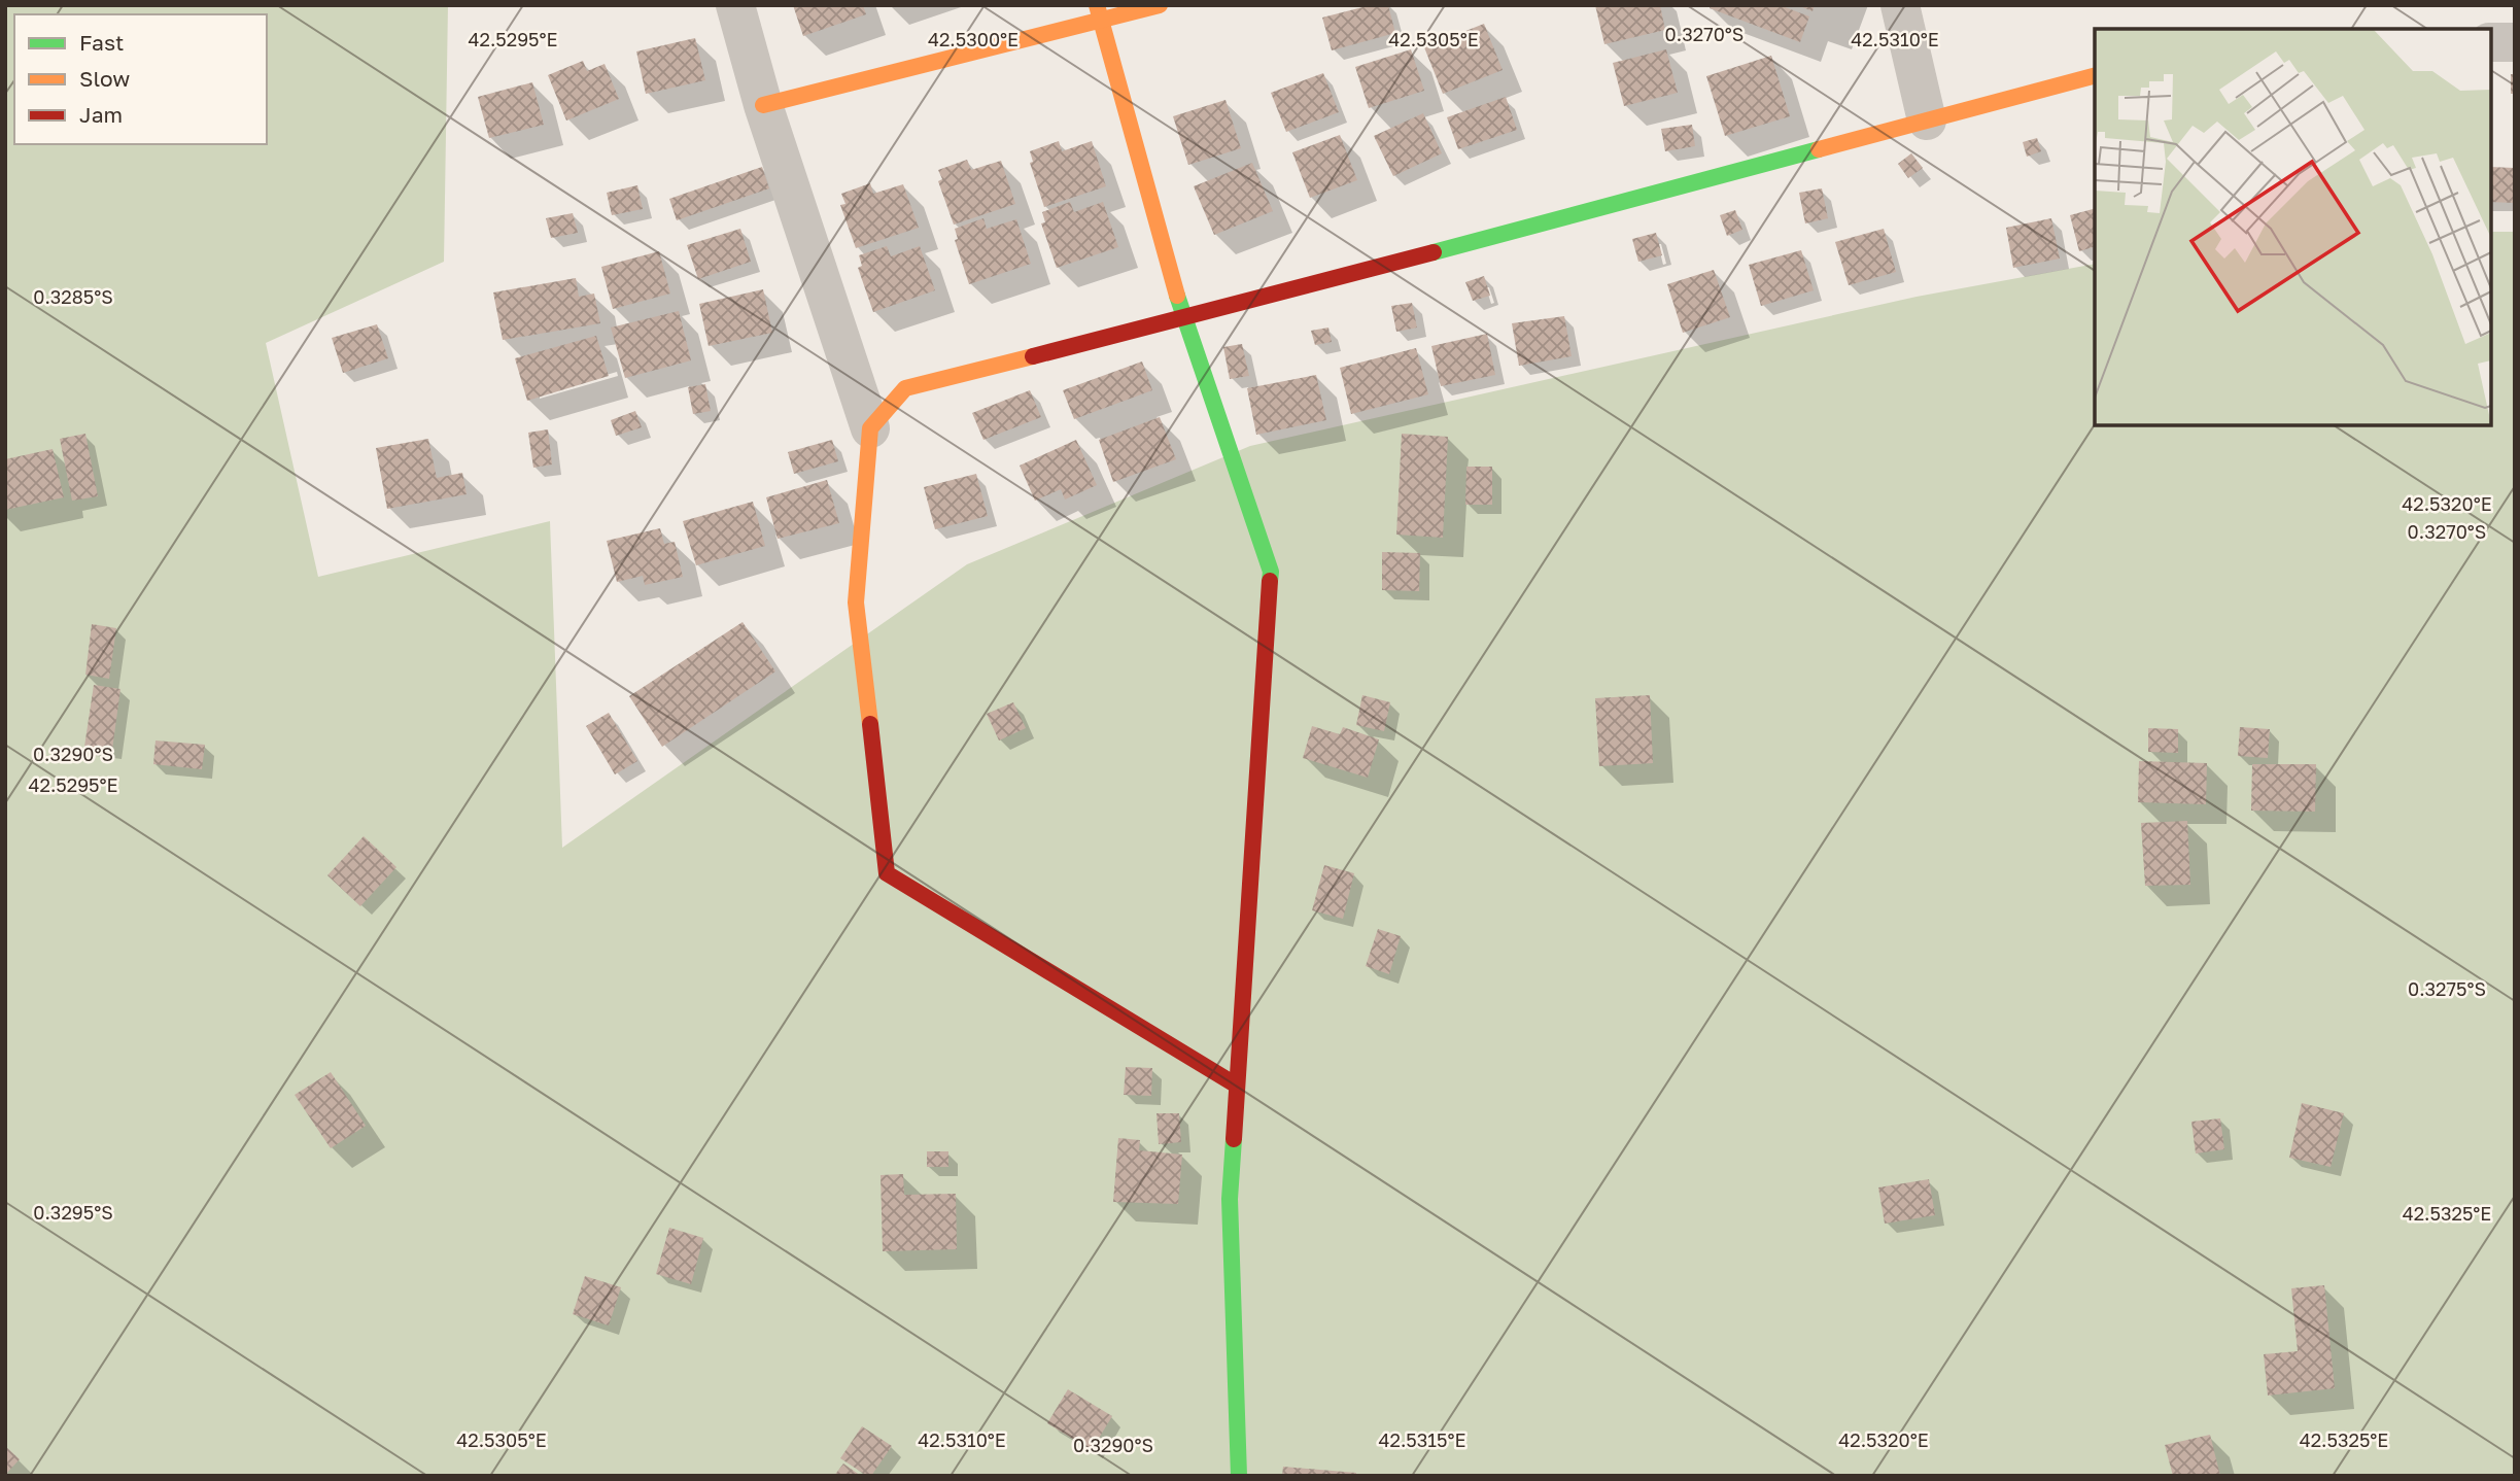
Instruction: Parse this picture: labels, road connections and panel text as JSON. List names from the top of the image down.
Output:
{
  "legend": ["Fast", "Slow", "Jam"],
  "coordinates": [
    "0.3270°S",
    "42.5295°E",
    "42.5300°E",
    "42.5305°E",
    "42.5310°E",
    "0.3285°S",
    "42.5320°E",
    "0.3290°S",
    "0.3275°S",
    "0.3295°S",
    "42.5325°E",
    "42.5315°E"
  ]
}
